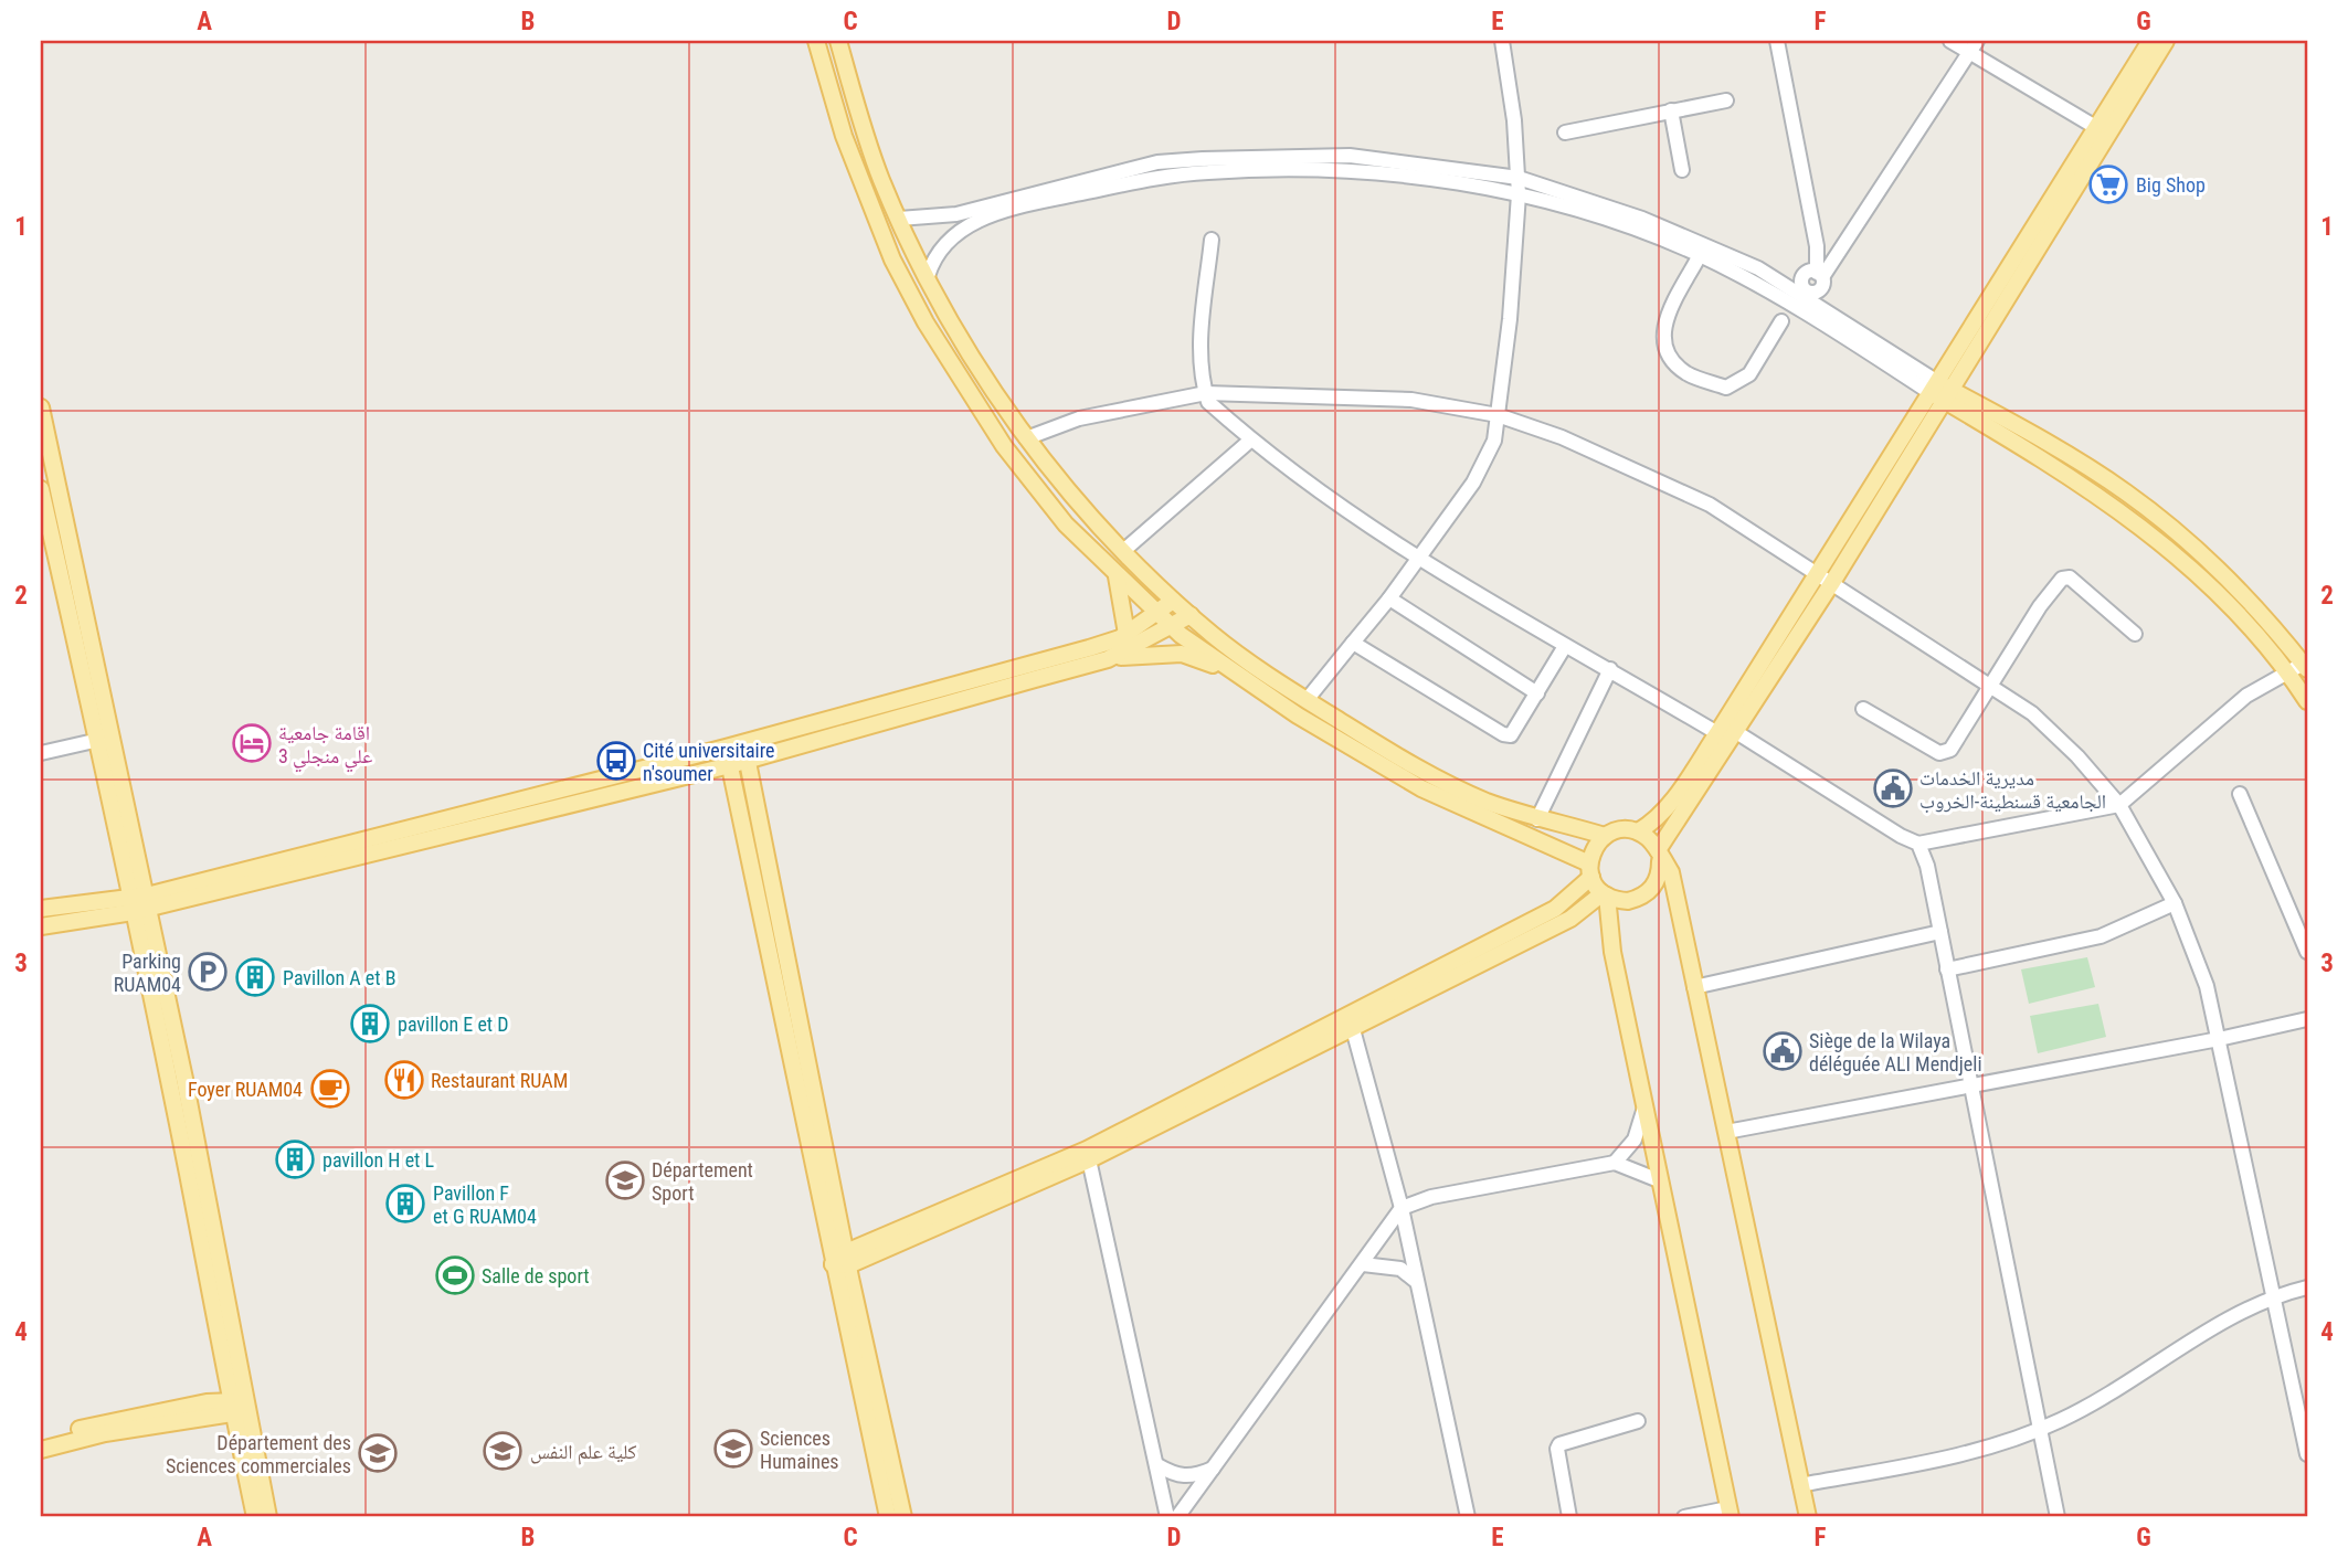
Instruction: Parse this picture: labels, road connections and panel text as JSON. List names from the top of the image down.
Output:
{
  "places": {
    "supermarket": ["Big Shop"],
    "hotel": ["اقامة جامعية علي منجلي 3"],
    "bus stop": ["Cité universitaire n'soumer"],
    "public building": ["مديرية الخدمات الجامعية قسنطينة-الخروب", "Siège de la Wilaya déléguée ALI Mendjeli"],
    "parking": ["Parking RUAM04"],
    "building": [
      "Pavillon A et B",
      "pavillon E et D",
      "pavillon H et L",
      "Pavillon F et G RUAM04"
    ],
    "restaurant": ["Restaurant RUAM"],
    "cafe": ["Foyer RUAM04"],
    "school or university": [
      "Département Sport",
      "Sciences Humaines",
      "كلية علم النفس",
      "Département des Sciences commerciales"
    ],
    "sports": ["Salle de sport"]
  },
  "grid": {
    "columns": [
      "A",
      "B",
      "C",
      "D",
      "E",
      "F",
      "G"
    ],
    "rows": [
      "1",
      "2",
      "3",
      "4"
    ]
  }
}
